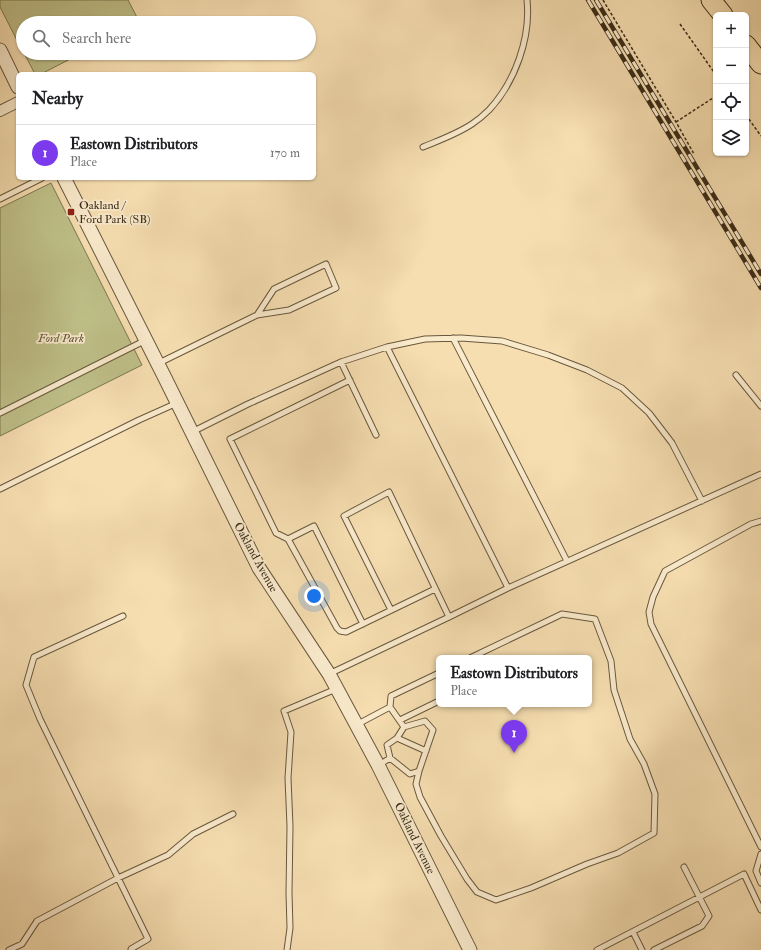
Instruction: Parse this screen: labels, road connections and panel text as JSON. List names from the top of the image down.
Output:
{
  "streets": {
    "street": ["Oakland Avenue"]
  },
  "parks": ["Ford Park"],
  "places": {
    "transit": ["Oakland / Ford Park (SB)"]
  },
  "page": {
    "map_buttons": ["+", "−"],
    "search": "Search here",
    "heading": "Nearby",
    "list": [
      {
        "mark": "1",
        "name": "Eastown Distributors",
        "note": "Place",
        "value": "170 m"
      }
    ],
    "popup": ["Eastown Distributors", "Place"],
    "pins": "1"
  }
}
